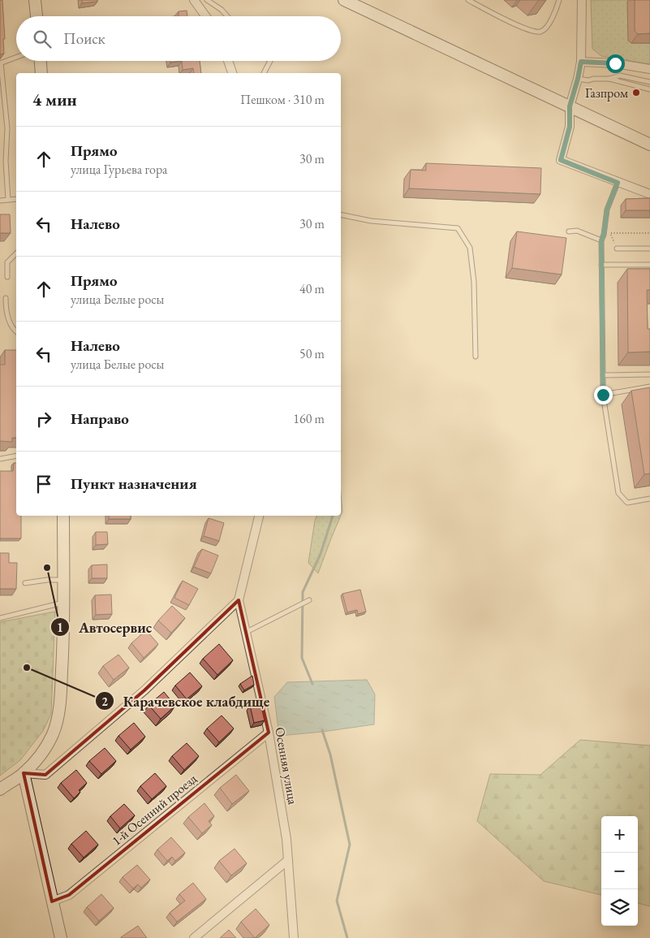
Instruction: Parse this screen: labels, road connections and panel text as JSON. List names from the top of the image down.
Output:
{
  "streets": {
    "street": ["Осенняя улица", "1-й Осенний проезд"]
  },
  "crossings": [
    ["Осенняя улица", "1-й Осенний проезд"]
  ],
  "places": ["Газпром", "Автосервис", "Карачевское клабдище"],
  "page": {
    "search": "Поиск",
    "heading": ["4 мин", "Пешком · 310 m"],
    "list": [
      ["Прямо", "улица Гурьева гора", "30 m"],
      ["Налево", "30 m"],
      ["Прямо", "улица Белые росы", "40 m"],
      ["Налево", "улица Белые росы", "50 m"],
      ["Направо", "160 m"],
      "Пункт назначения"
    ],
    "map_buttons": ["+", "−"]
  }
}
